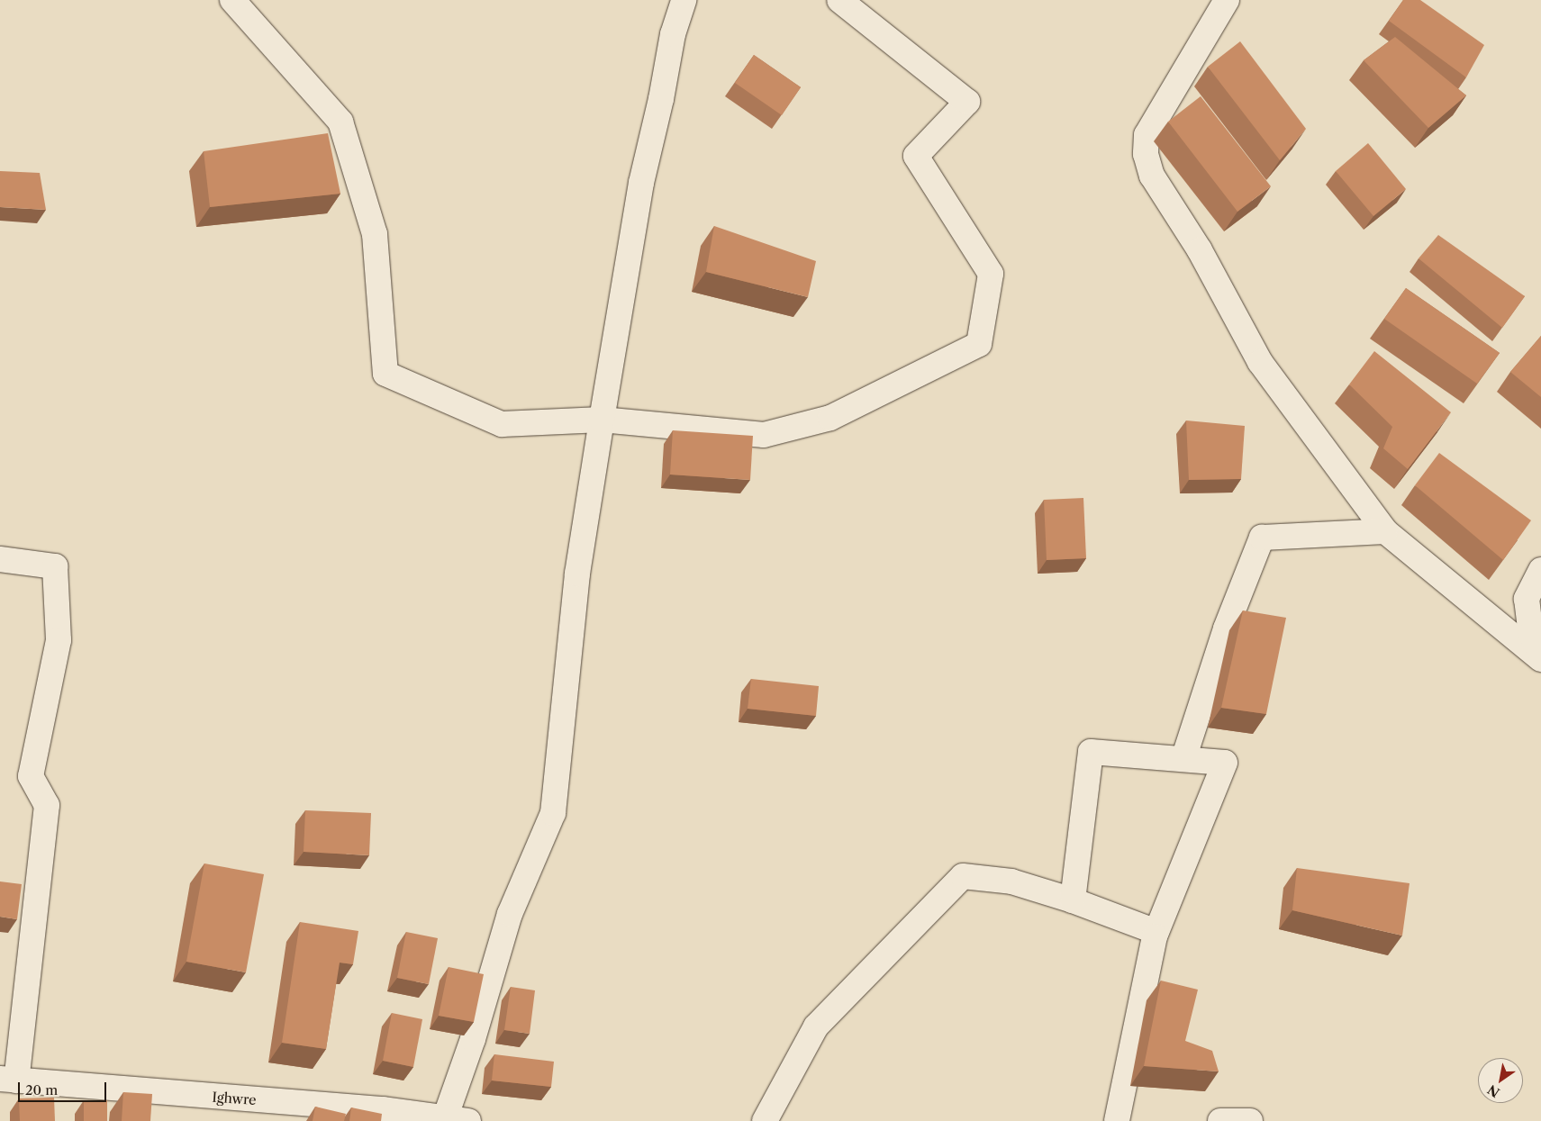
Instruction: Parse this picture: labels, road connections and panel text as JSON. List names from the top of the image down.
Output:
{
  "streets": {
    "street": ["Ighwre"]
  },
  "scale_bar": "20 m",
  "north": "bottom left"
}
